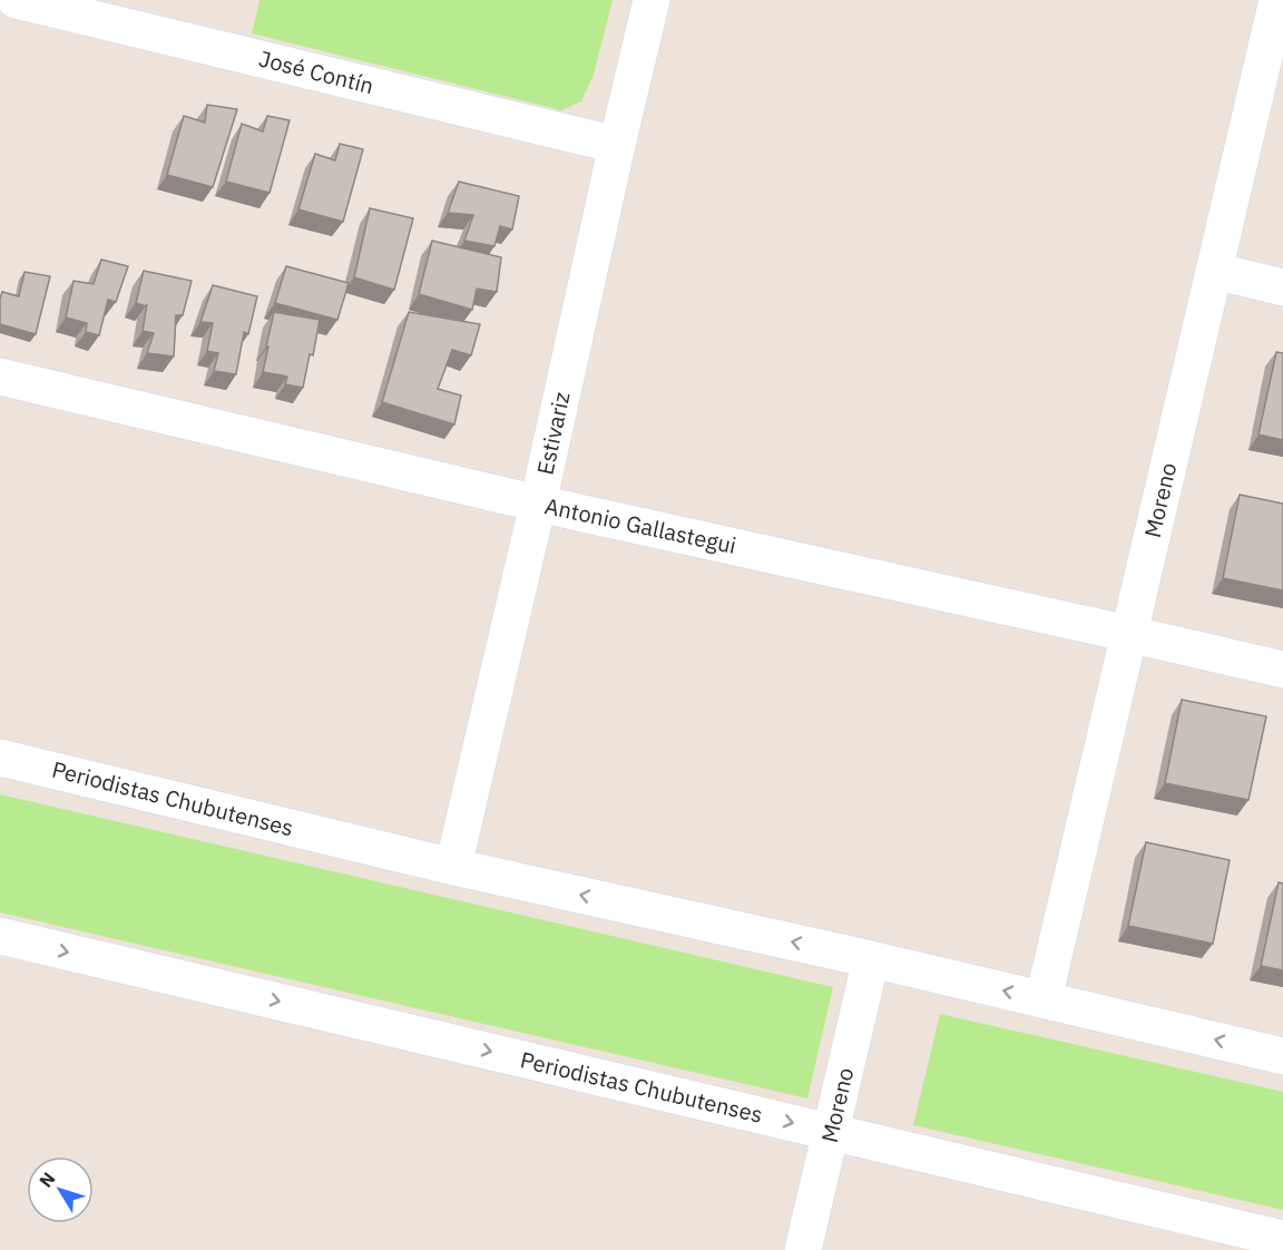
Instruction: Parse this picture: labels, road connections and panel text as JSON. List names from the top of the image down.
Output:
{
  "streets": {
    "street": [
      "José Contín",
      "Estivariz",
      "Moreno",
      "Antonio Gallastegui",
      "Periodistas Chubutenses"
    ]
  },
  "crossings": [
    ["José Contín", "Estivariz"],
    ["Estivariz", "Antonio Gallastegui"],
    ["Estivariz", "Periodistas Chubutenses"],
    ["Moreno", "Antonio Gallastegui"],
    ["Moreno", "Periodistas Chubutenses"]
  ],
  "north": "top left"
}
